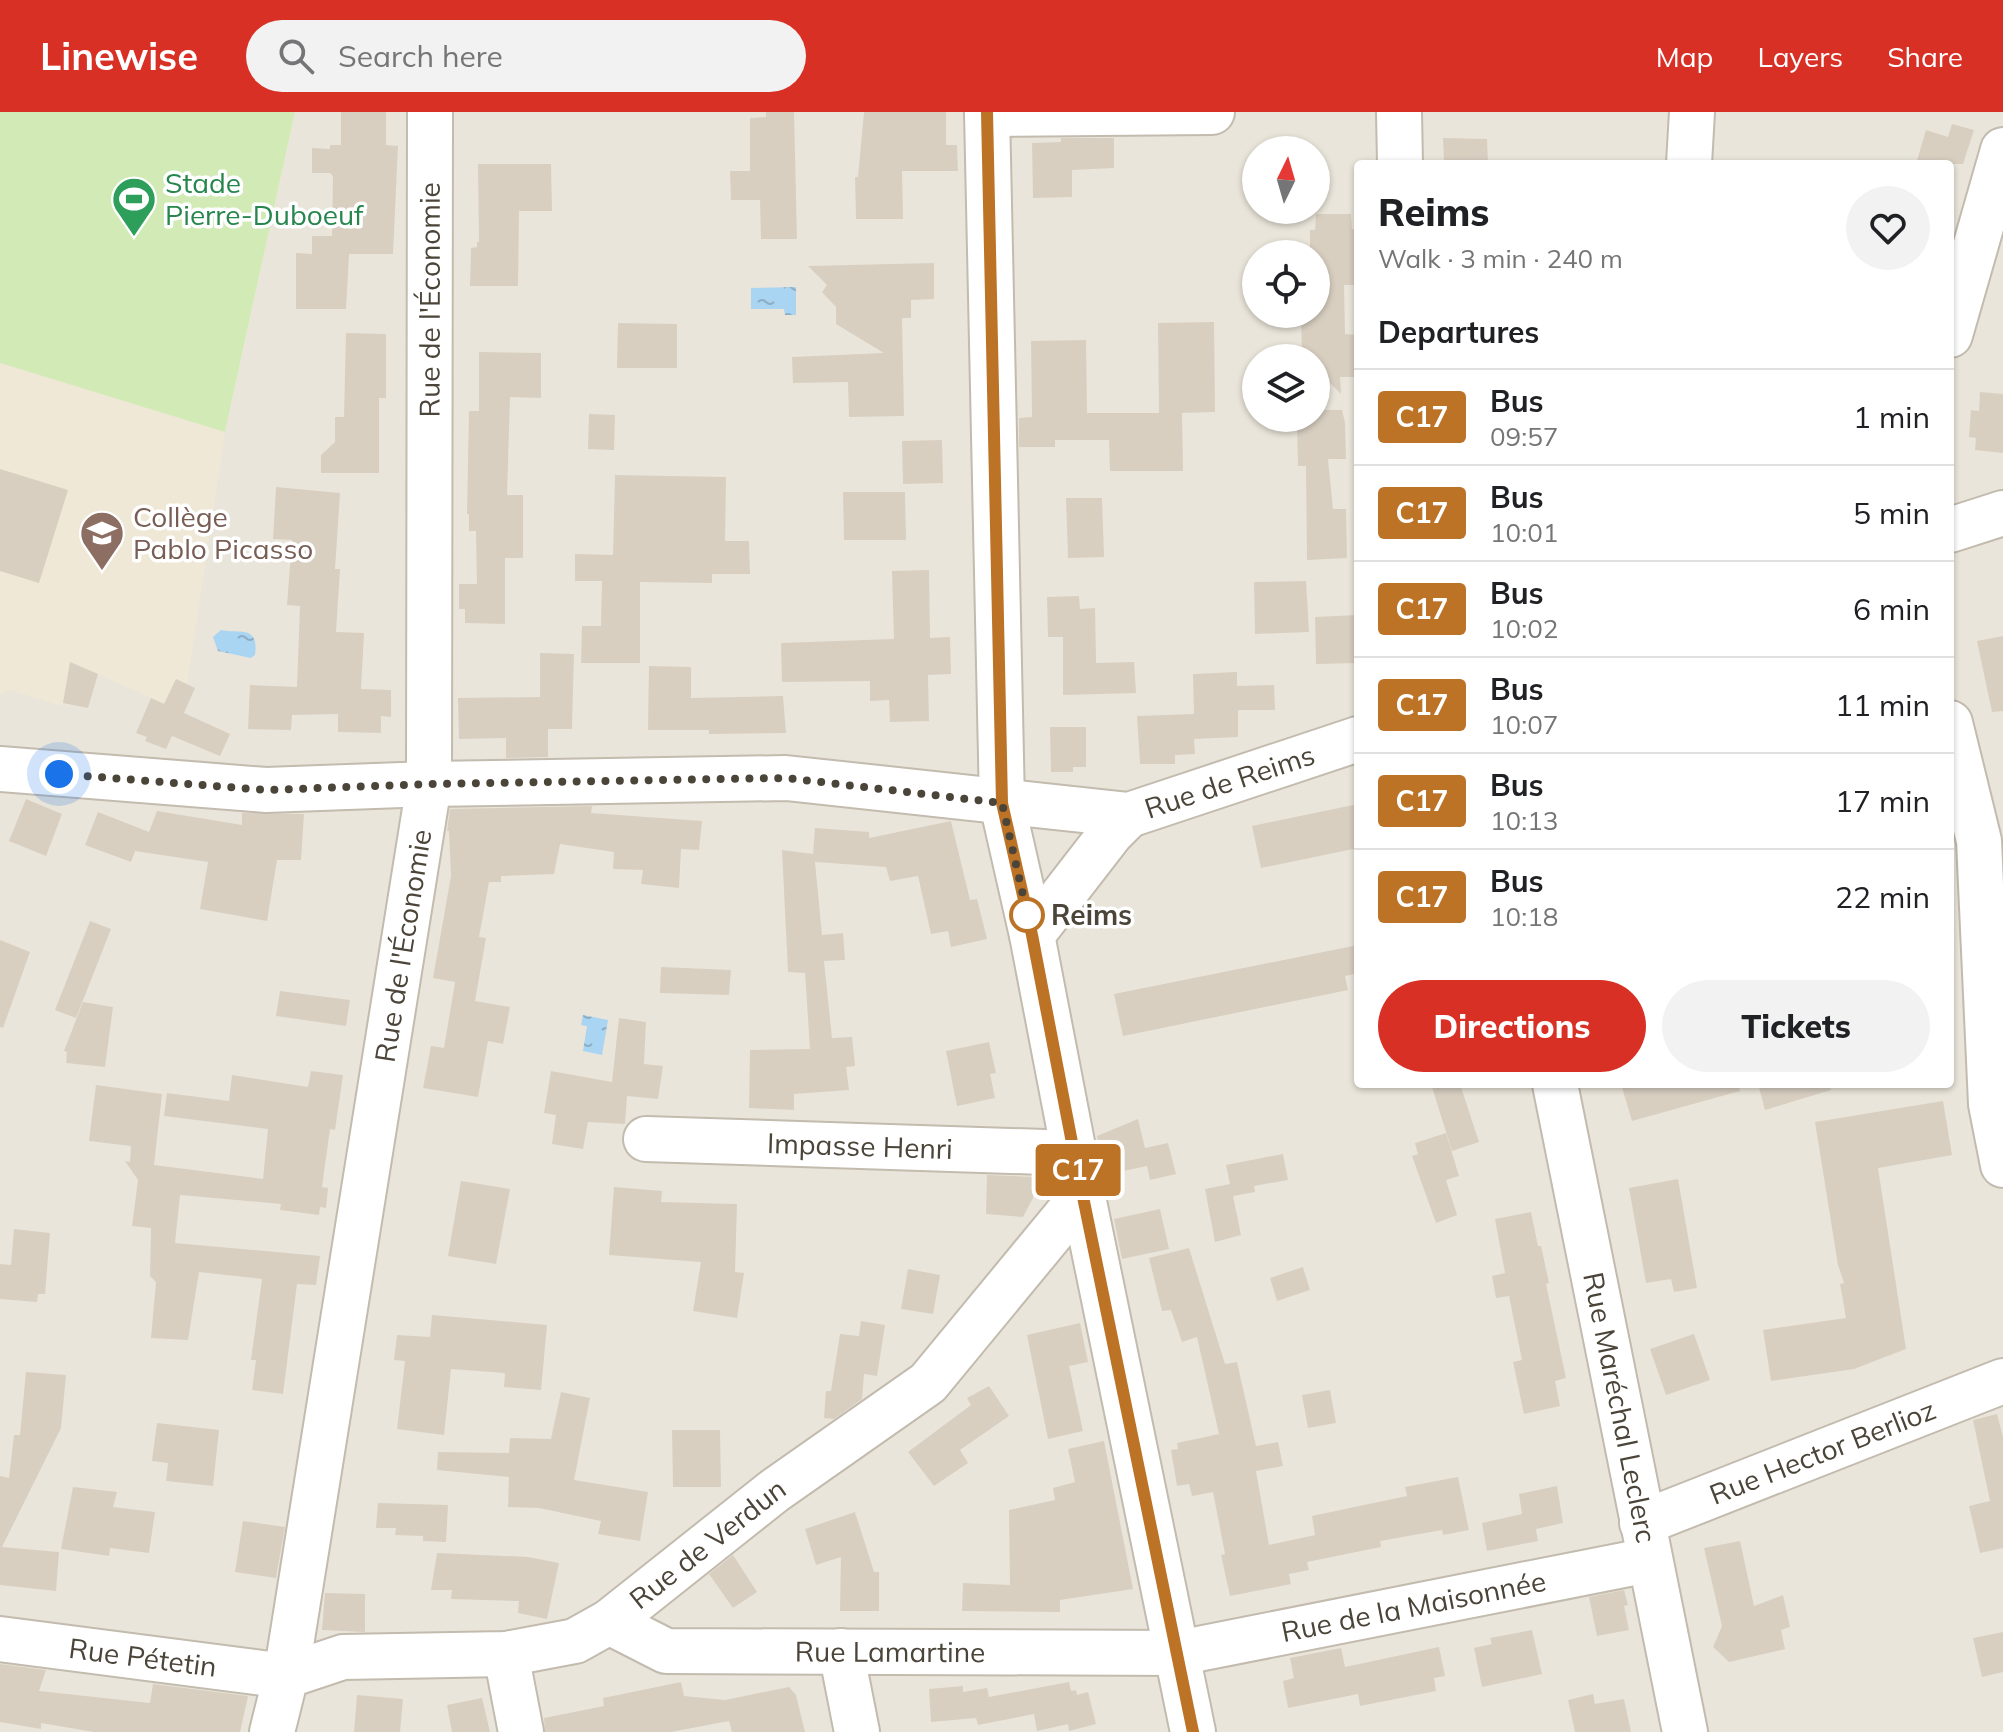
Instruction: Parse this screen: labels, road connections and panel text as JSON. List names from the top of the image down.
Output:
{
  "streets": {
    "street": [
      "Rue de l'Économie",
      "Rue de Reims",
      "Impasse Henri",
      "Rue Maréchal Leclerc",
      "Rue Hector Berlioz",
      "Rue de Verdun",
      "Rue de la Maisonnée",
      "Rue Lamartine",
      "Rue Pétetin"
    ]
  },
  "crossings": [
    ["Rue de l'Économie", "Rue de Reims"],
    ["Rue de l'Économie", "Rue de Verdun"],
    ["Rue de l'Économie", "Rue Pétetin"],
    ["Rue Maréchal Leclerc", "Rue Hector Berlioz"],
    ["Rue Maréchal Leclerc", "Rue de la Maisonnée"],
    ["Rue Hector Berlioz", "Rue de la Maisonnée"],
    ["Rue de Verdun", "Rue Lamartine"],
    ["Rue de Verdun", "Rue Pétetin"],
    ["Rue de la Maisonnée", "Rue Lamartine"]
  ],
  "places": {
    "sports": ["Stade Pierre-Duboeuf"],
    "school or university": ["Collège Pablo Picasso"],
    "other": ["Reims"]
  },
  "lines": ["bus line C17"],
  "north": "top",
  "page": {
    "header": "Linewise",
    "search": "Search here",
    "nav": ["Map", "Layers", "Share"],
    "on_map": "C17",
    "heading": [
      ["Reims", "Walk · 3 min · 240 m"],
      "Departures"
    ],
    "list": [
      {
        "mark": "C17",
        "name": "Bus",
        "note": "09:57",
        "value": "1 min"
      },
      {
        "mark": "C17",
        "name": "Bus",
        "note": "10:01",
        "value": "5 min"
      },
      {
        "mark": "C17",
        "name": "Bus",
        "note": "10:02",
        "value": "6 min"
      },
      {
        "mark": "C17",
        "name": "Bus",
        "note": "10:07",
        "value": "11 min"
      },
      {
        "mark": "C17",
        "name": "Bus",
        "note": "10:13",
        "value": "17 min"
      },
      {
        "mark": "C17",
        "name": "Bus",
        "note": "10:18",
        "value": "22 min"
      }
    ],
    "buttons": ["Directions", "Tickets"]
  }
}
